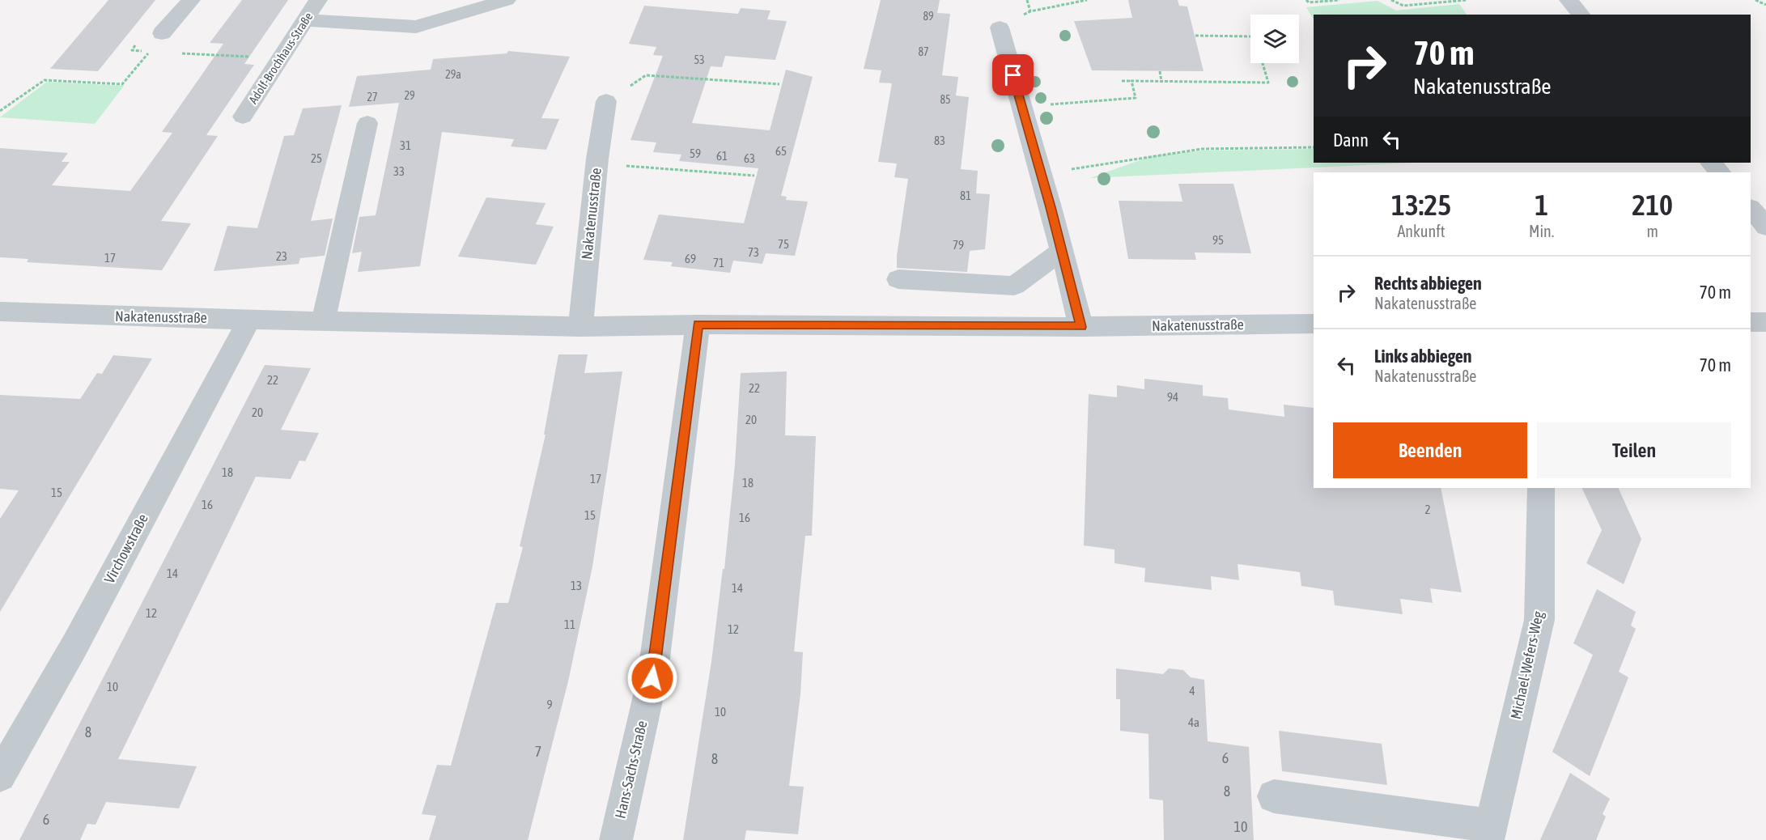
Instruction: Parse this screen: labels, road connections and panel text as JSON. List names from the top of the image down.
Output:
{
  "streets": {
    "street": [
      "Adolf-Brochhaus-Straße",
      "Nakatenusstraße",
      "Virchowstraße",
      "Michael-Wefers-Weg",
      "Hans-Sachs-Straße"
    ]
  },
  "crossings": [
    ["Nakatenusstraße", "Virchowstraße"],
    ["Nakatenusstraße", "Hans-Sachs-Straße"]
  ],
  "house_numbers": [
    "89",
    "87",
    "53",
    "29a",
    "29",
    "27",
    "85",
    "83",
    "31",
    "65",
    "59",
    "61",
    "25",
    "63",
    "33",
    "81",
    "95",
    "75",
    "79",
    "73",
    "23",
    "17",
    "69",
    "71",
    "22",
    "22",
    "94",
    "20",
    "20",
    "18",
    "17",
    "18",
    "15",
    "16",
    "2",
    "15",
    "16",
    "14",
    "13",
    "14",
    "12",
    "11",
    "12",
    "10",
    "4",
    "9",
    "10",
    "4a",
    "8",
    "7",
    "6",
    "8",
    "8",
    "6",
    "10"
  ],
  "page": {
    "turn": ["70 m", "Nakatenusstraße"],
    "then": "Dann",
    "eta": [
      "13:25",
      "Ankunft",
      "1",
      "Min.",
      "210",
      "m"
    ],
    "list": [
      {
        "name": "Rechts abbiegen",
        "note": "Nakatenusstraße",
        "value": "70 m"
      },
      {
        "name": "Links abbiegen",
        "note": "Nakatenusstraße",
        "value": "70 m"
      }
    ],
    "buttons": ["Beenden", "Teilen"]
  }
}
